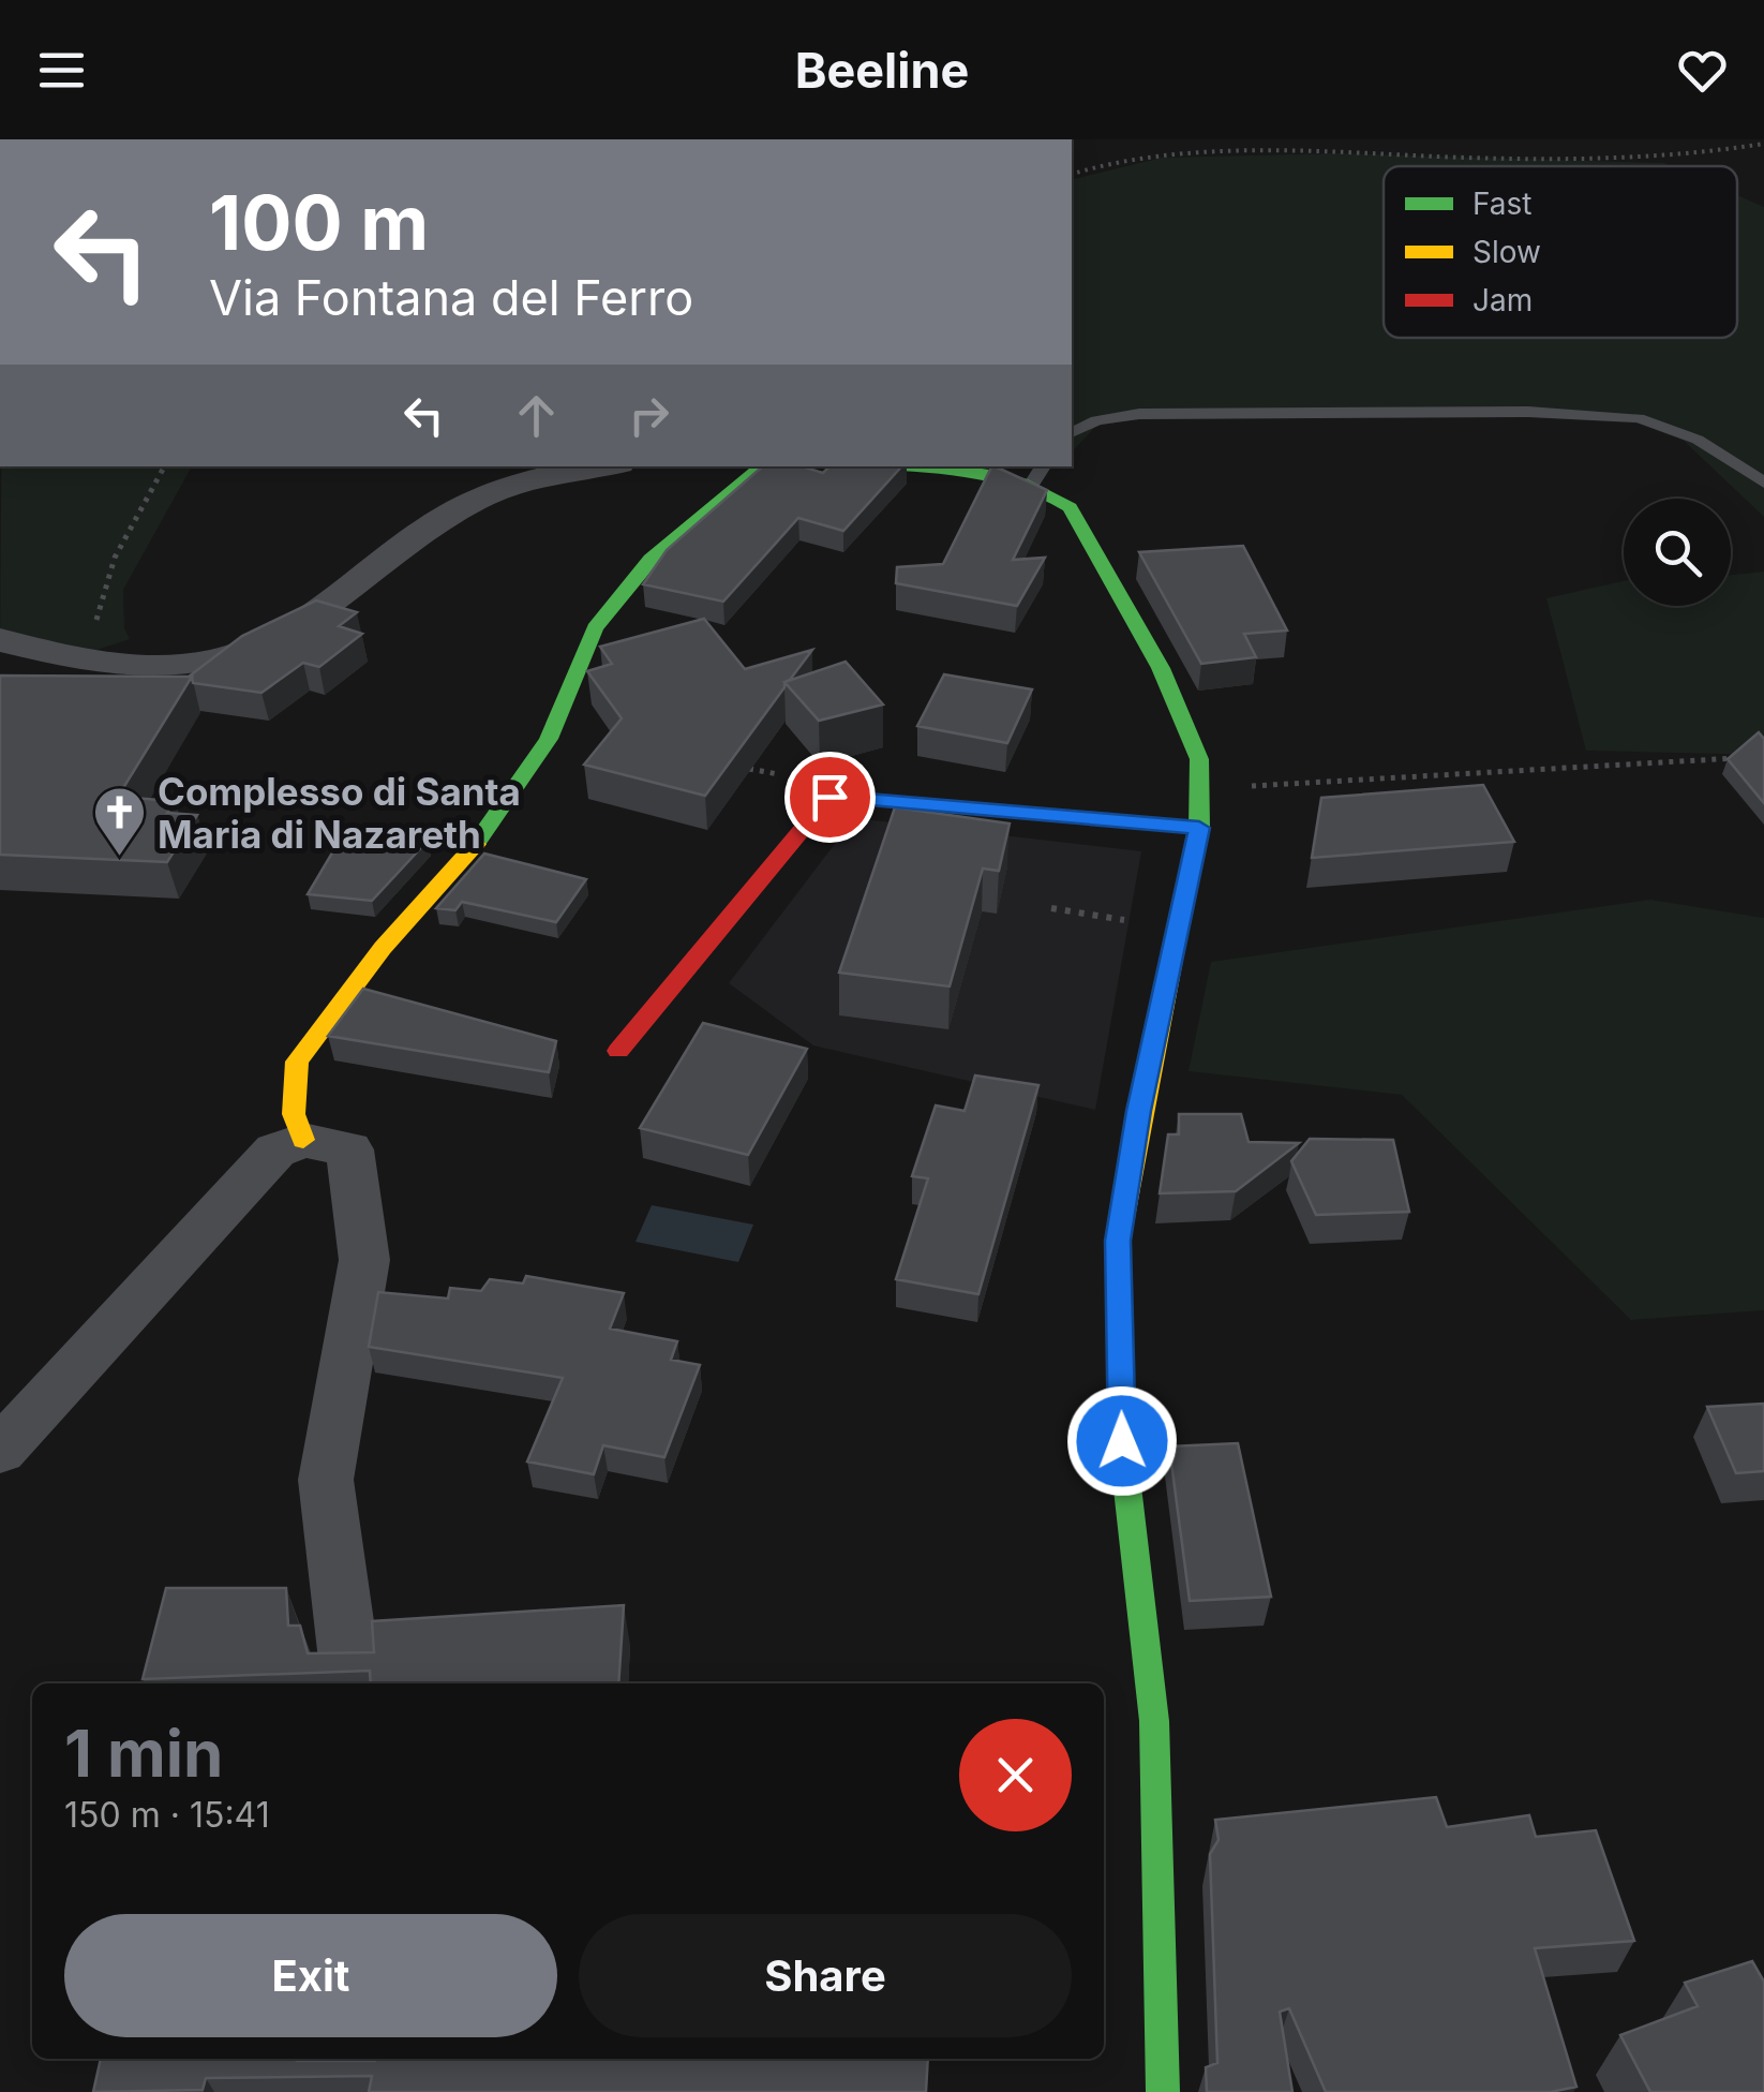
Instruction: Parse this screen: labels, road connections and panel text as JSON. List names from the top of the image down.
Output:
{
  "places": {
    "church": ["Complesso di Santa Maria di Nazareth"]
  },
  "legend": ["Fast", "Slow", "Jam"],
  "page": {
    "header": "Beeline",
    "turn": ["100 m", "Via Fontana del Ferro"],
    "heading": ["1 min", "150 m · 15:41"],
    "buttons": ["Exit", "Share"]
  }
}
